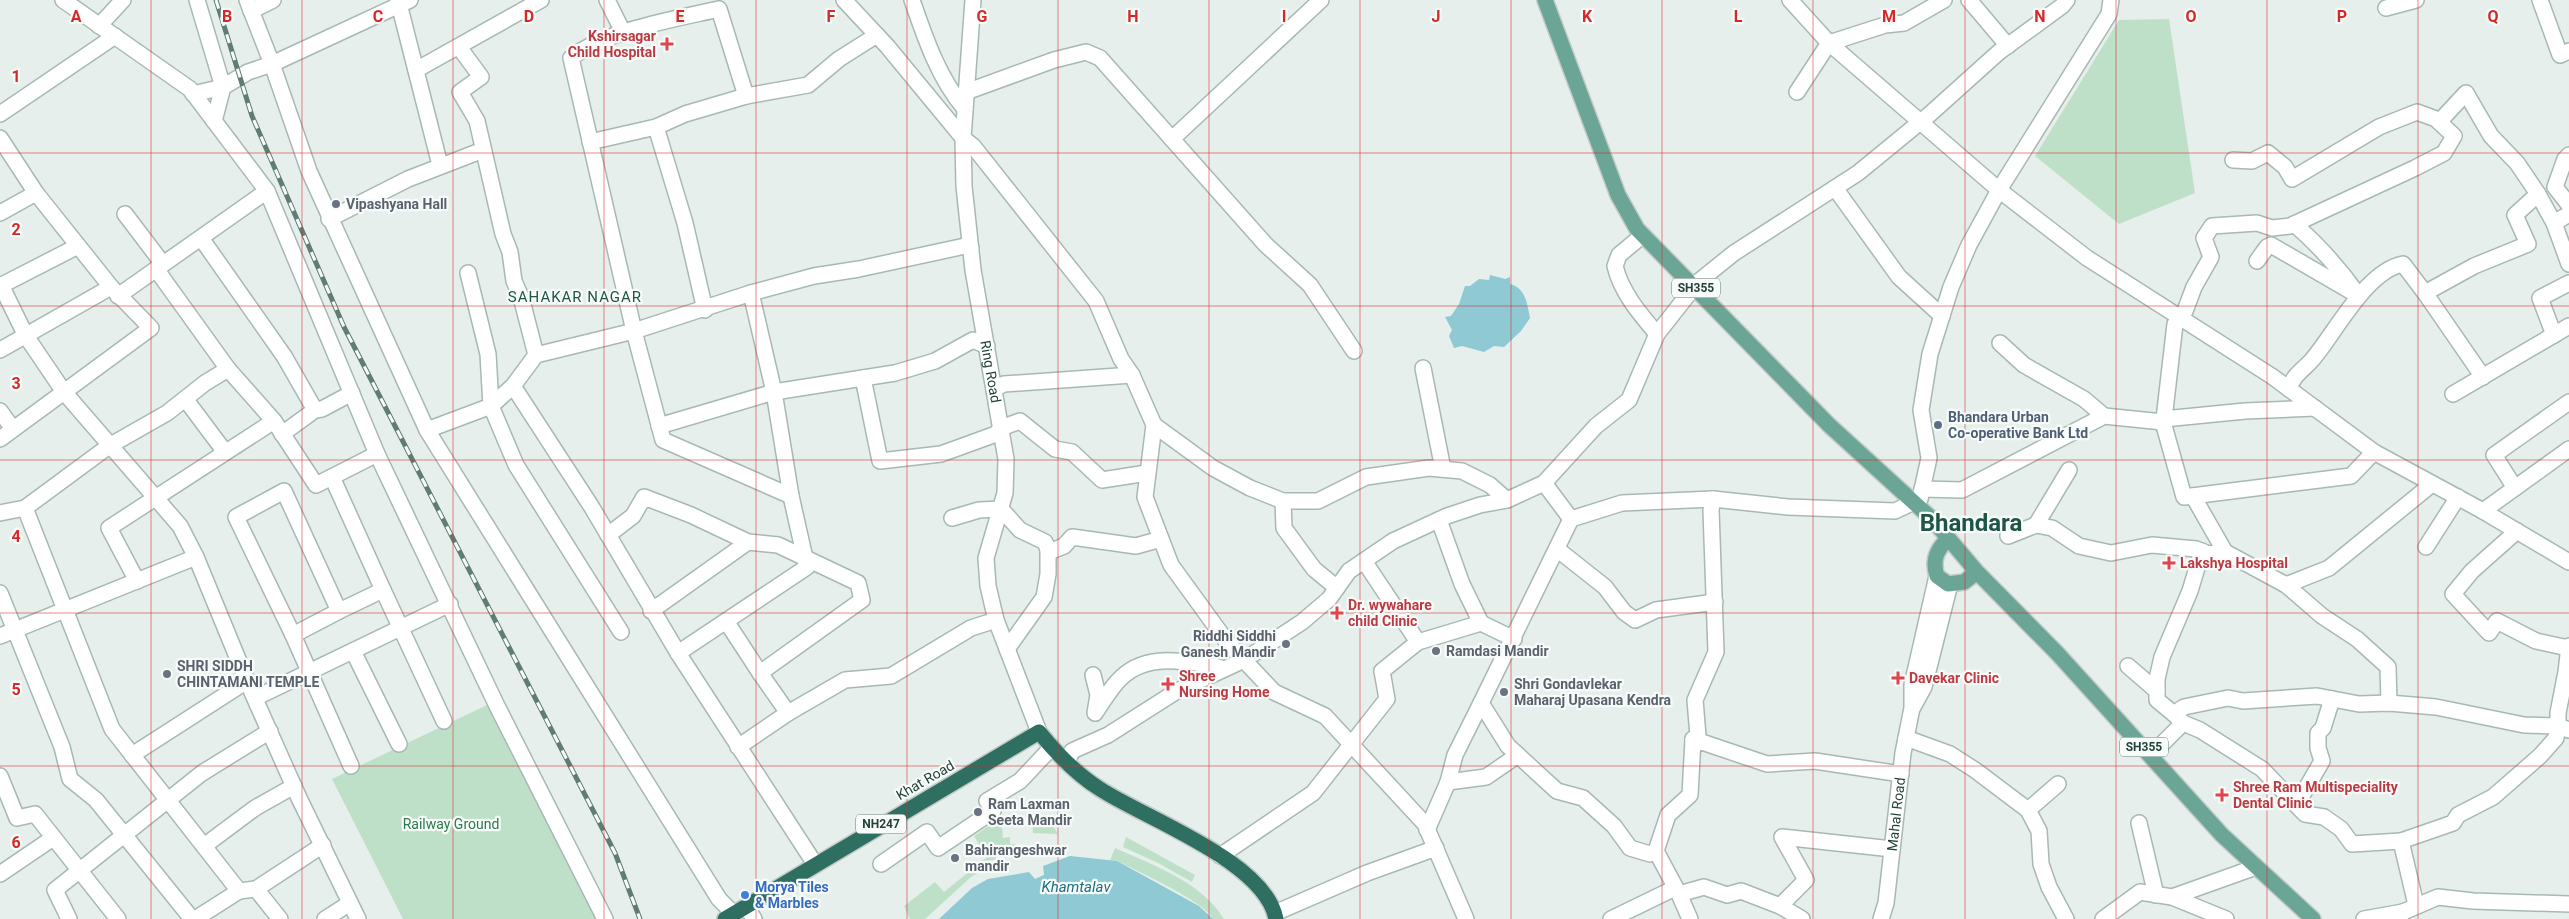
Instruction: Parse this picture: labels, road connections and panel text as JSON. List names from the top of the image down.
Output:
{
  "streets": {
    "highway": ["Khat Road", "NH247"],
    "main road": ["SH355"],
    "street": ["Ring Road", "Mahal Road"]
  },
  "crossings": [
    ["Ring Road", "Khat Road"]
  ],
  "districts": ["SAHAKAR NAGAR", "Bhandara"],
  "water": ["Khamtalav"],
  "parks": ["Railway Ground"],
  "places": {
    "health": [
      "Kshirsagar Child Hospital",
      "Lakshya Hospital",
      "Dr. wywahare child Clinic",
      "Davekar Clinic",
      "Shree Nursing Home",
      "Shree Ram Multispeciality Dental Clinic"
    ],
    "other": [
      "Vipashyana Hall",
      "Bhandara Urban Co-operative Bank Ltd",
      "Riddhi Siddhi Ganesh Mandir",
      "Ramdasi Mandir",
      "SHRI SIDDH CHINTAMANI TEMPLE",
      "Shri Gondavlekar Maharaj Upasana Kendra",
      "Ram Laxman Seeta Mandir",
      "Bahirangeshwar mandir",
      "Morya Tiles & Marbles"
    ]
  },
  "grid": {
    "columns": [
      "A",
      "B",
      "C",
      "D",
      "E",
      "F",
      "G",
      "H",
      "I",
      "J",
      "K",
      "L",
      "M",
      "N",
      "O",
      "P",
      "Q"
    ],
    "rows": [
      "1",
      "2",
      "3",
      "4",
      "5",
      "6"
    ]
  }
}
